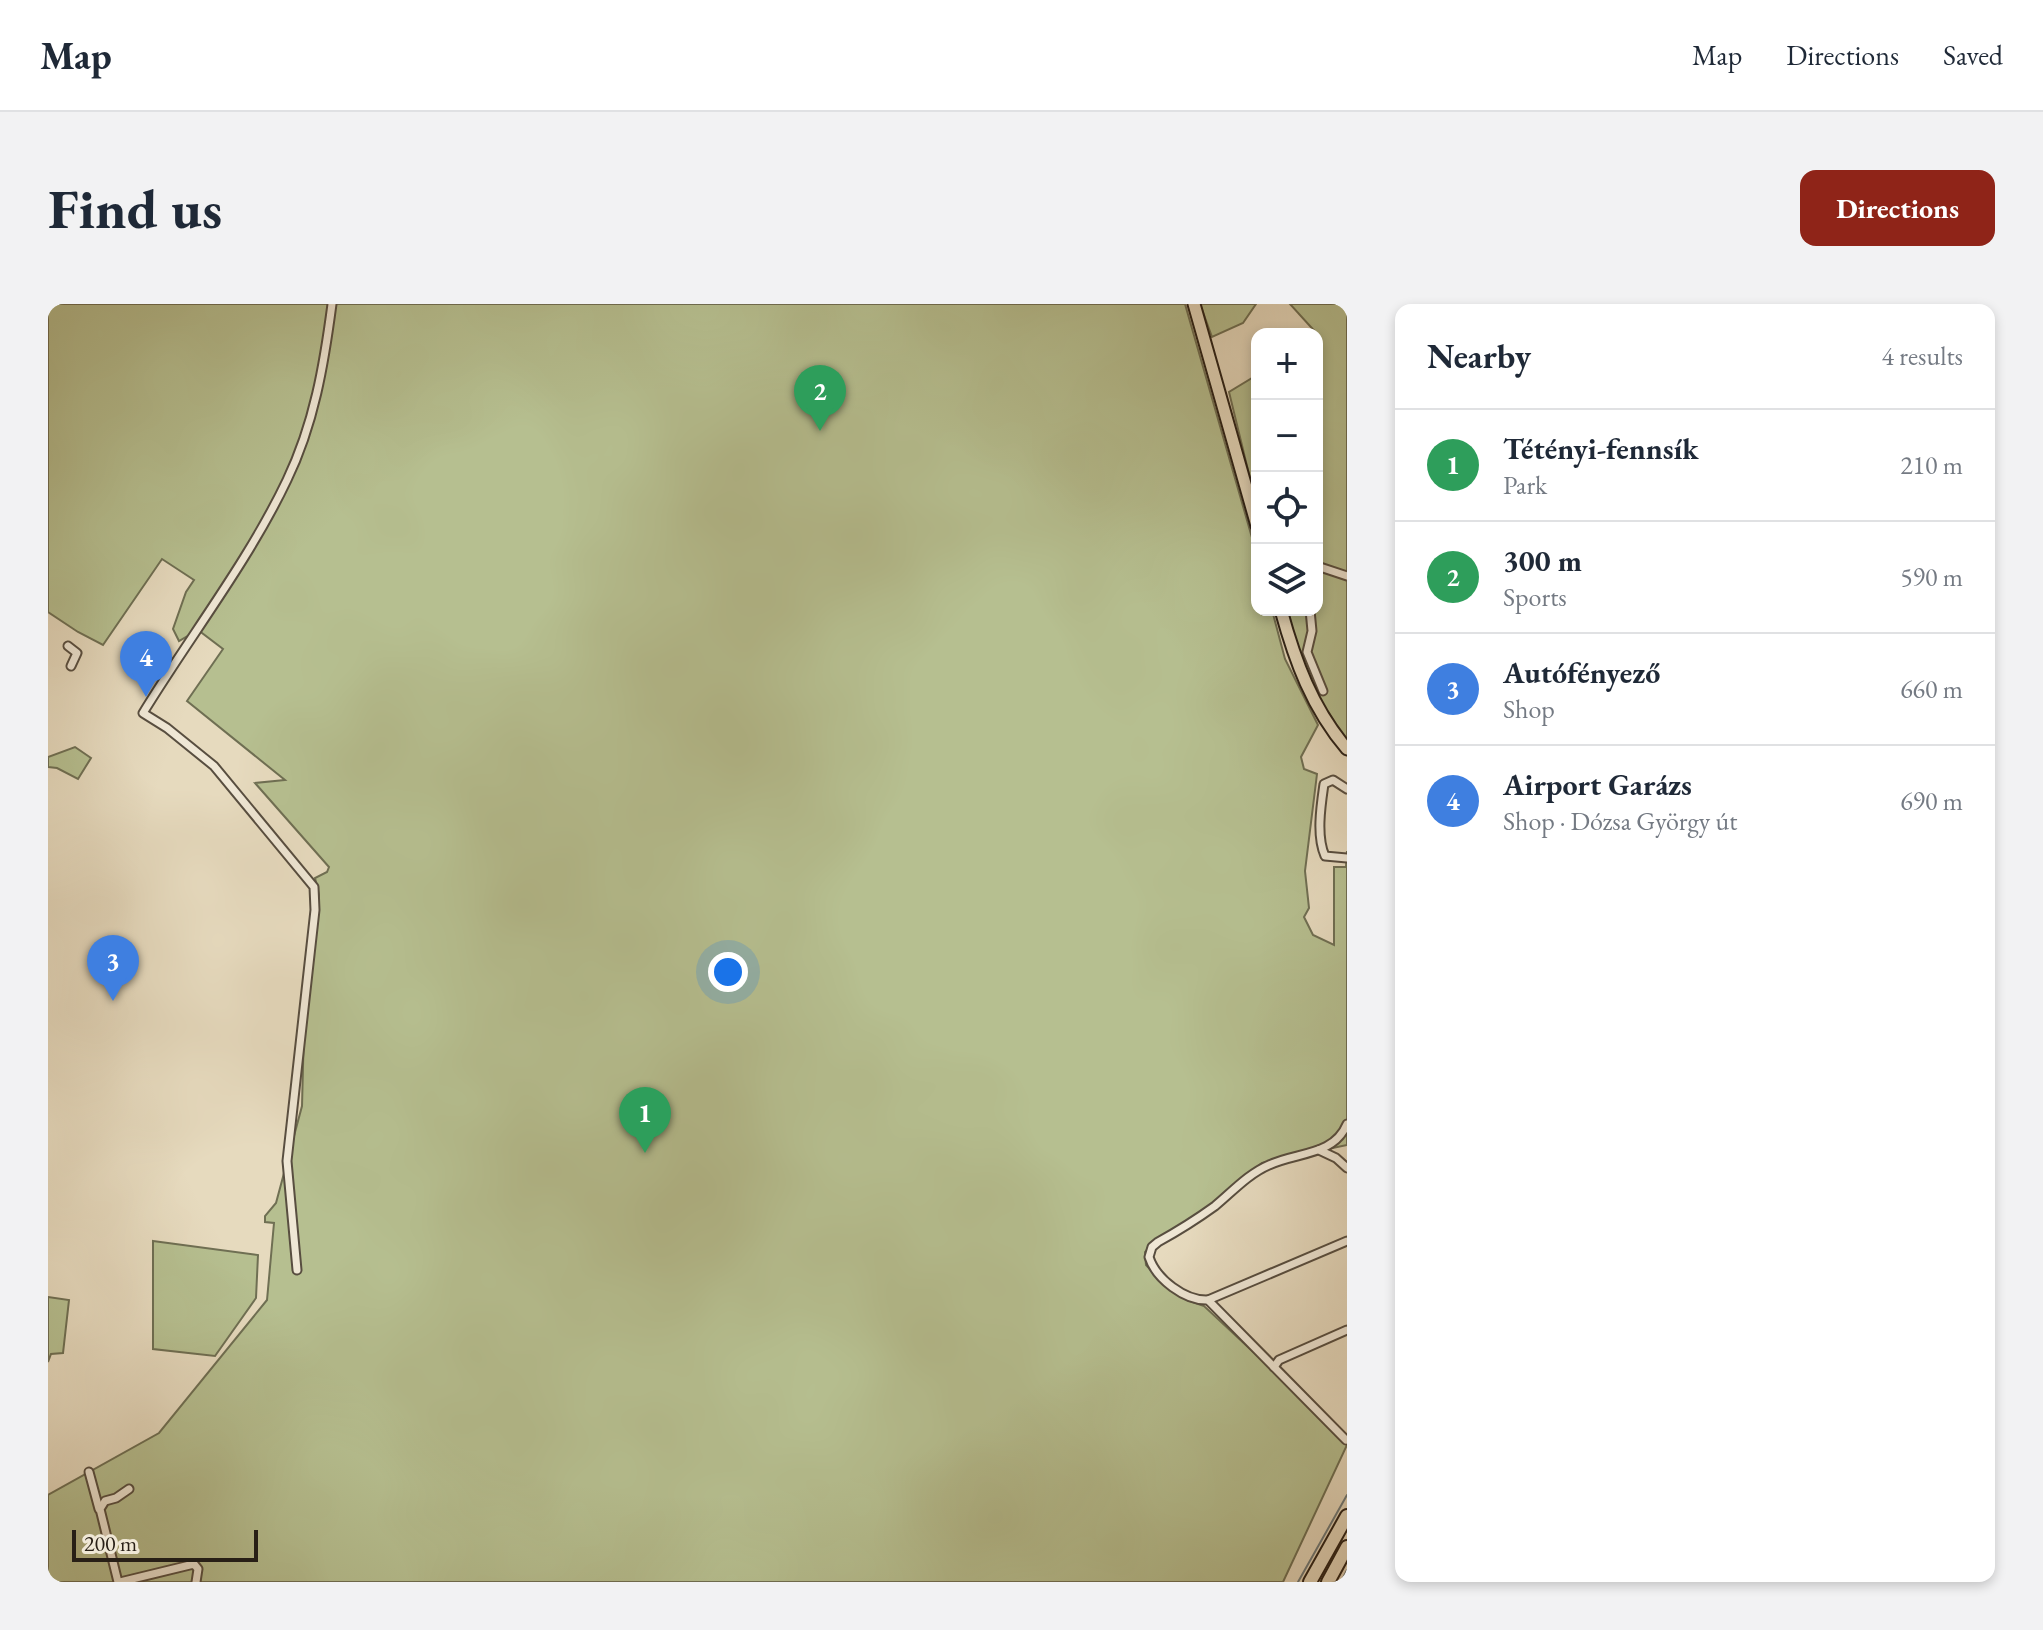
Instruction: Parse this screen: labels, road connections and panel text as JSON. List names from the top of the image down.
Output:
{
  "scale_bar": "200 m",
  "page": {
    "header": "Map",
    "nav": ["Map", "Directions", "Saved"],
    "buttons": "Directions",
    "title": "Find us",
    "heading": ["Nearby", "4 results"],
    "map_buttons": ["+", "−"],
    "pins": [
      "2",
      "4",
      "3",
      "1"
    ],
    "list": [
      {
        "mark": "1",
        "name": "Tétényi-fennsík",
        "note": "Park",
        "value": "210 m"
      },
      {
        "mark": "2",
        "name": "300 m",
        "note": "Sports",
        "value": "590 m"
      },
      {
        "mark": "3",
        "name": "Autófényező",
        "note": "Shop",
        "value": "660 m"
      },
      {
        "mark": "4",
        "name": "Airport Garázs",
        "note": "Shop · Dózsa György út",
        "value": "690 m"
      }
    ],
    "scale": "200 m"
  }
}
